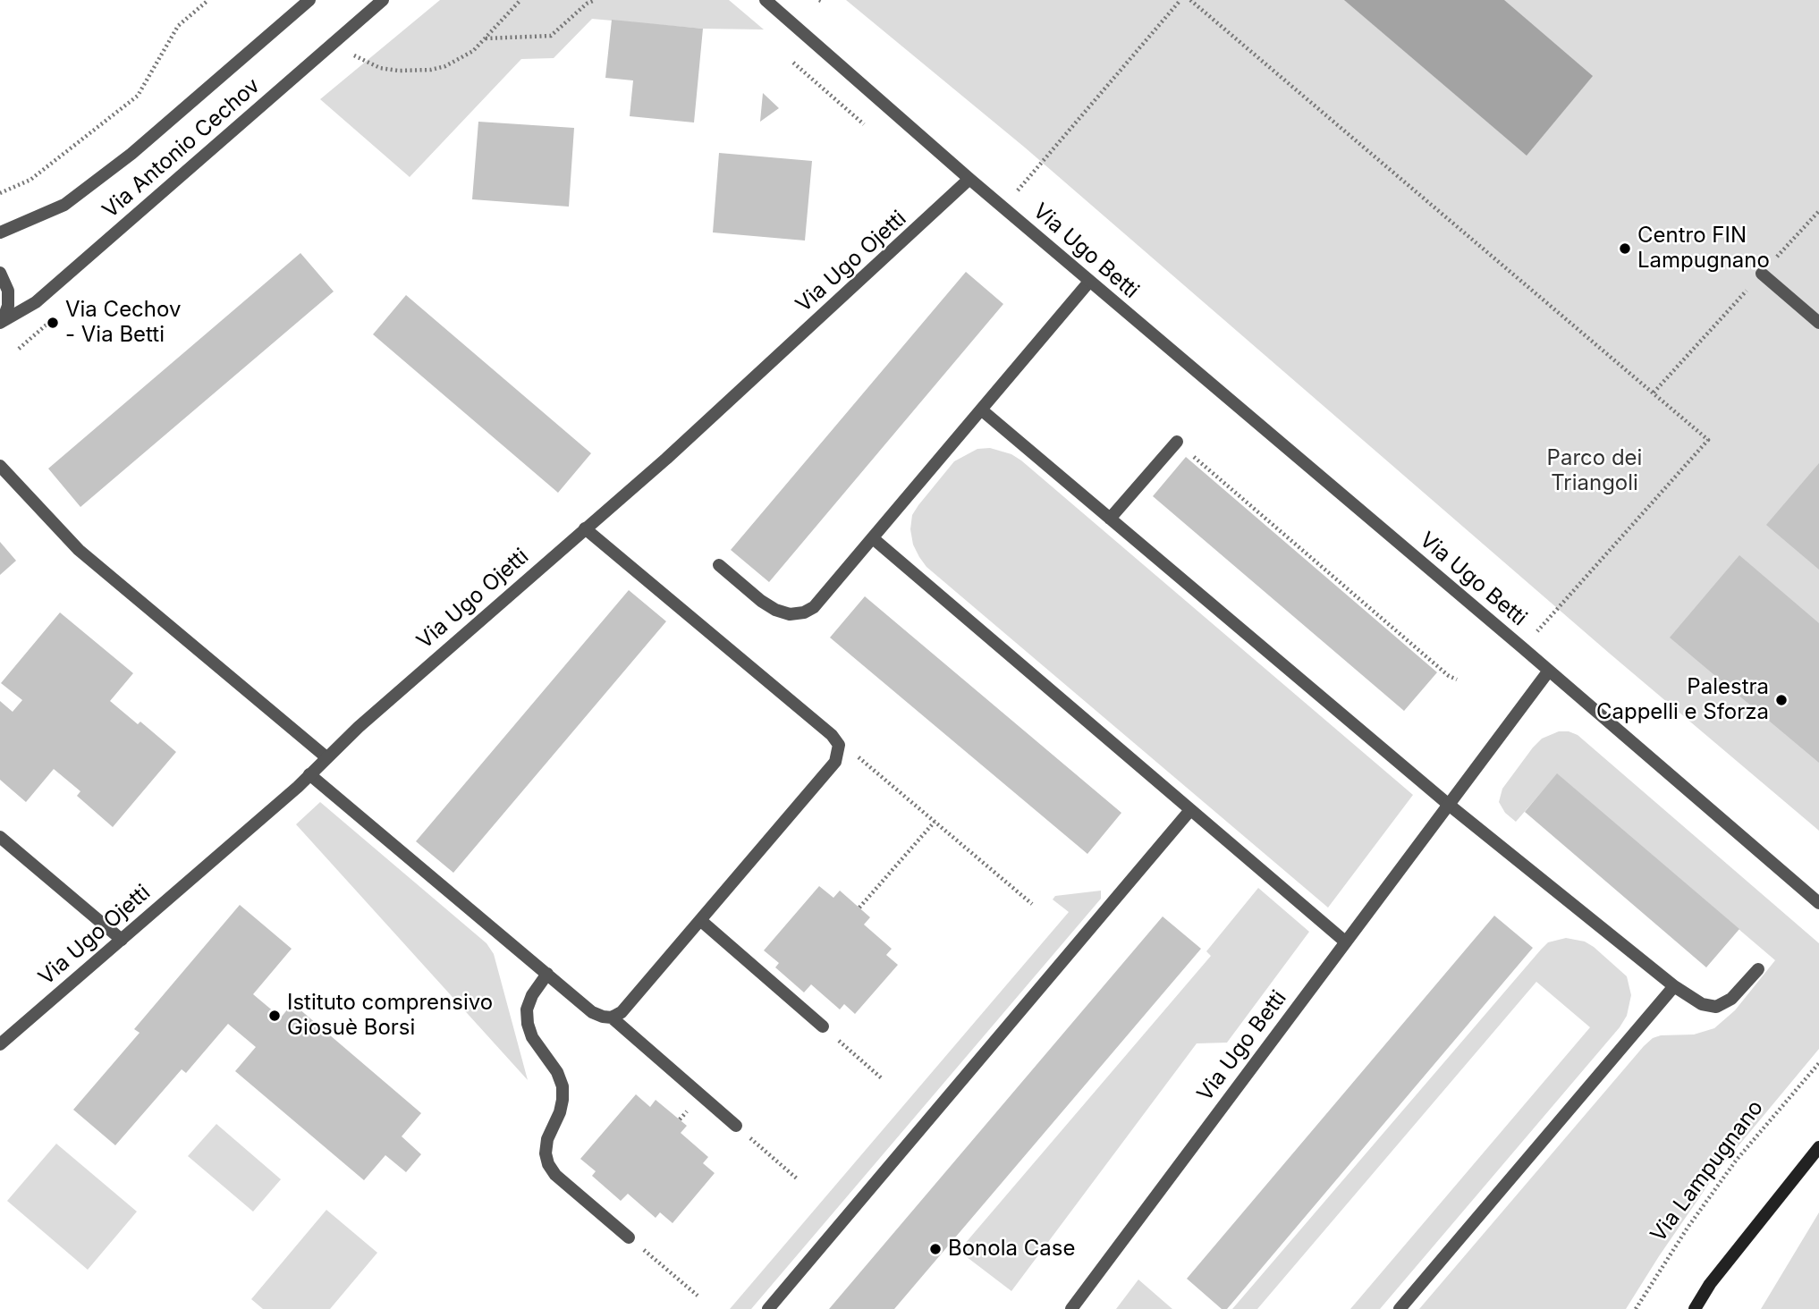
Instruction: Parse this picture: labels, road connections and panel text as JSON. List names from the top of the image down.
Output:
{
  "streets": {
    "street": ["Via Antonio Cechov", "Via Ugo Betti", "Via Ugo Ojetti"],
    "path": ["Via Lampugnano"]
  },
  "crossings": [
    ["Via Ugo Betti", "Via Ugo Ojetti"]
  ],
  "parks": ["Parco dei Triangoli"],
  "places": [
    "Centro FIN Lampugnano",
    "Via Cechov - Via Betti",
    "Palestra Cappelli e Sforza",
    "Istituto comprensivo Giosuè Borsi",
    "Bonola Case"
  ]
}
